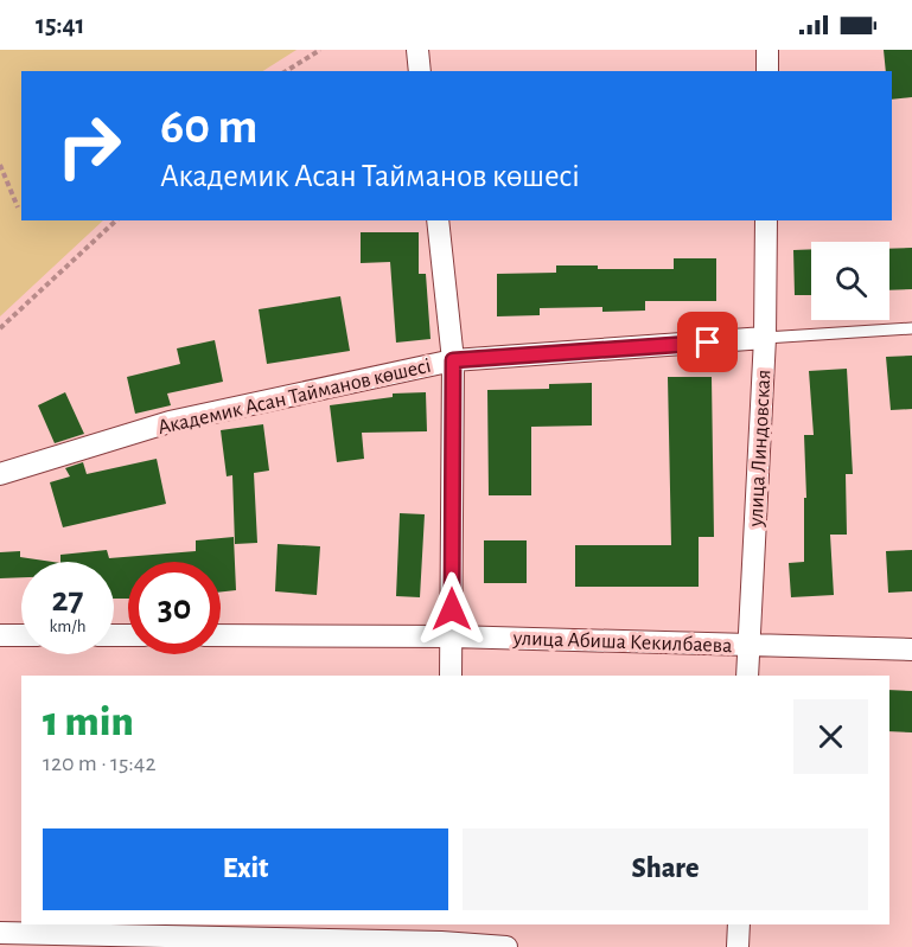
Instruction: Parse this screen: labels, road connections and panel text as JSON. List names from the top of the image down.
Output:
{
  "streets": {
    "street": ["Академик Асан Тайманов көшесі", "улица Линдовская", "улица Абиша Кекилбаева"]
  },
  "crossings": [
    ["Академик Асан Тайманов көшесі", "улица Линдовская"],
    ["улица Линдовская", "улица Абиша Кекилбаева"]
  ],
  "page": {
    "status": "15:41",
    "turn": ["60 m", "Академик Асан Тайманов көшесі"],
    "speed": "27 km/h",
    "limit": "30",
    "heading": ["1 min", "120 m · 15:42"],
    "buttons": ["Exit", "Share"]
  }
}
